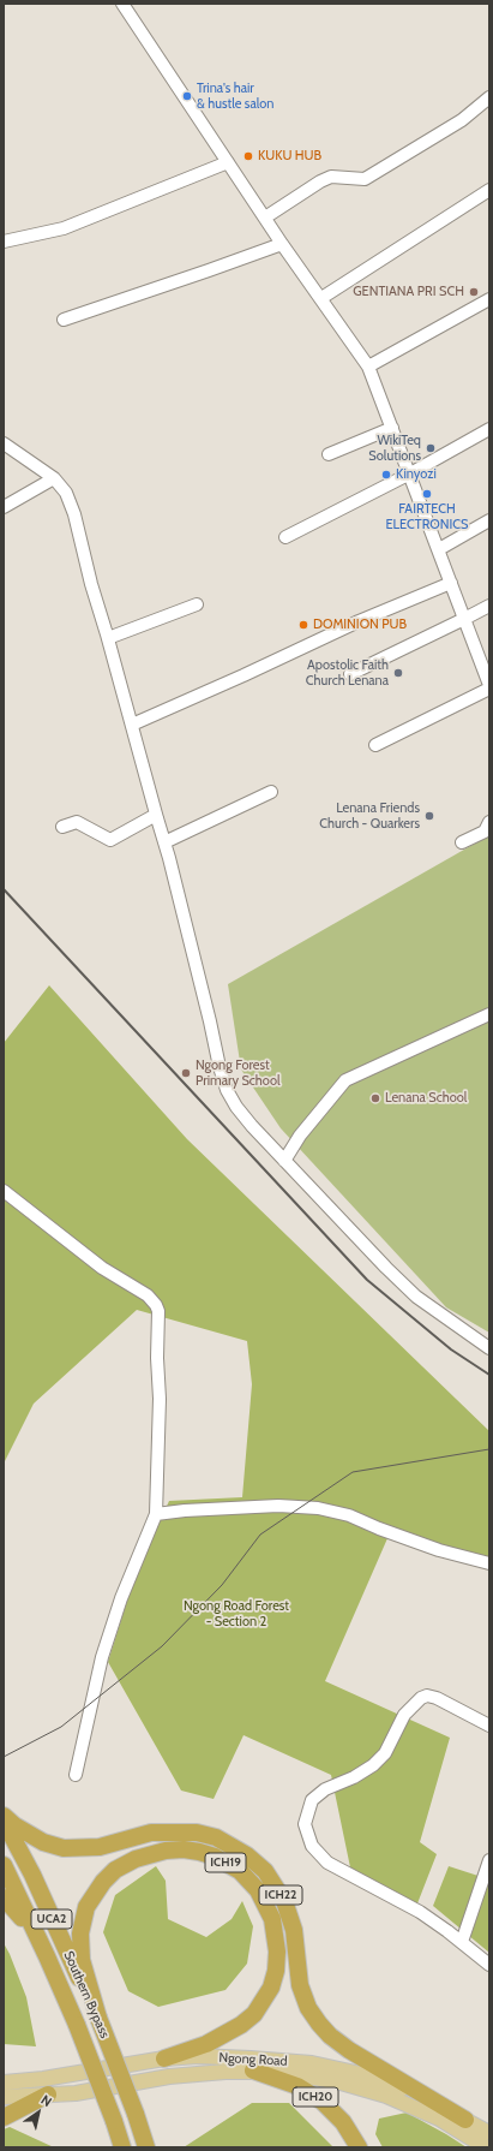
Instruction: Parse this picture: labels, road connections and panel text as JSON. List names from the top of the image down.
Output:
{
  "streets": {
    "highway": [
      "ICH19",
      "ICH22",
      "UCA2",
      "Southern Bypass",
      "ICH20"
    ],
    "main road": ["Ngong Road"]
  },
  "crossings": [
    ["ICH19", "Southern Bypass"],
    ["ICH19", "Ngong Road"],
    ["ICH22", "Ngong Road"],
    ["Ngong Road", "ICH20"]
  ],
  "parks": ["Ngong Road Forest - Section 2"],
  "places": [
    "Trina's hair & hustle salon",
    "KUKU HUB",
    "GENTIANA PRI SCH",
    "WikiTeq Solutions",
    "Kinyozi",
    "FAIRTECH ELECTRONICS",
    "DOMINION PUB",
    "Apostolic Faith Church Lenana",
    "Lenana Friends Church - Quarkers",
    "Ngong Forest Primary School",
    "Lenana School"
  ],
  "north": "top right"
}
